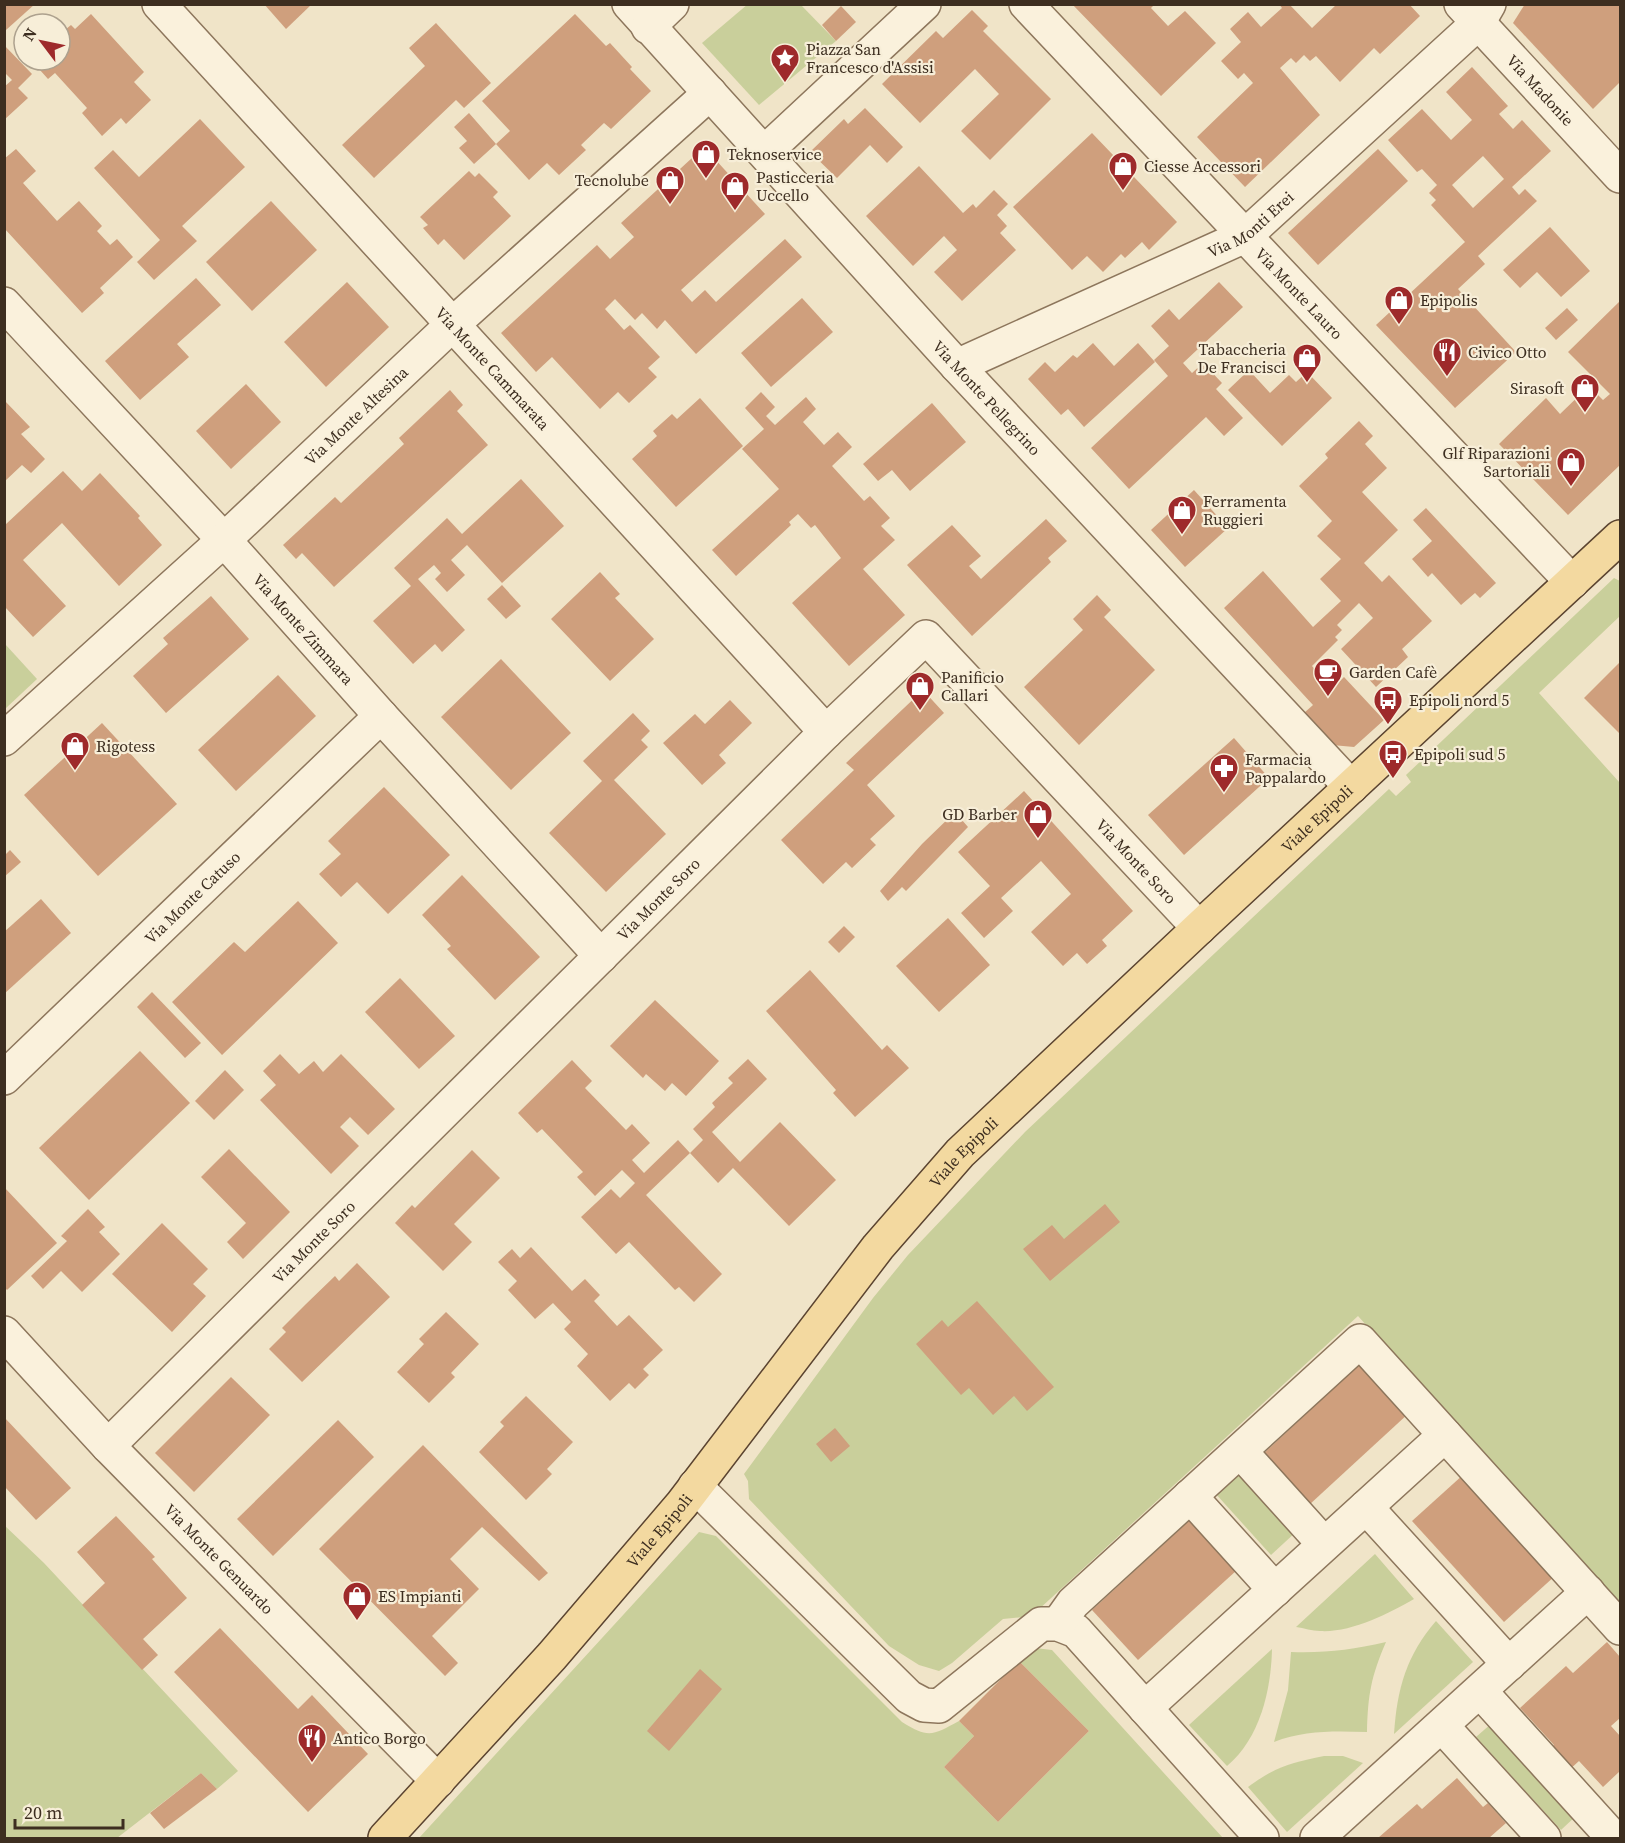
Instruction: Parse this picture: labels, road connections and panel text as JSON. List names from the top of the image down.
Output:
{
  "streets": {
    "main road": ["Viale Epipoli"],
    "street": [
      "Via Madonie",
      "Via Monti Erei",
      "Via Monte Lauro",
      "Via Monte Cammarata",
      "Via Monte Pellegrino",
      "Via Monte Altesina",
      "Via Monte Zimmara",
      "Via Monte Soro",
      "Via Monte Catuso",
      "Via Monte Genuardo"
    ]
  },
  "crossings": [
    ["Via Madonie", "Via Monti Erei"],
    ["Via Monti Erei", "Via Monte Lauro"],
    ["Via Monti Erei", "Via Monte Pellegrino"],
    ["Via Monte Lauro", "Viale Epipoli"],
    ["Via Monte Cammarata", "Via Monte Altesina"],
    ["Via Monte Cammarata", "Via Monte Soro"],
    ["Via Monte Pellegrino", "Via Monte Altesina"],
    ["Via Monte Pellegrino", "Viale Epipoli"],
    ["Via Monte Altesina", "Via Monte Zimmara"],
    ["Via Monte Zimmara", "Via Monte Soro"],
    ["Via Monte Zimmara", "Via Monte Catuso"],
    ["Viale Epipoli", "Via Monte Soro"],
    ["Viale Epipoli", "Via Monte Genuardo"],
    ["Via Monte Soro", "Via Monte Genuardo"]
  ],
  "places": {
    "place": ["Piazza San Francesco d'Assisi"],
    "shop": [
      "Teknoservice",
      "Ciesse Accessori",
      "Tecnolube",
      "Pasticceria Uccello",
      "Epipolis",
      "Tabaccheria De Francisci",
      "Sirasoft",
      "Glf Riparazioni Sartoriali",
      "Ferramenta Ruggieri",
      "Panificio Callari",
      "Rigotess",
      "GD Barber",
      "ES Impianti"
    ],
    "restaurant": ["Civico Otto", "Antico Borgo"],
    "cafe": ["Garden Cafè"],
    "bus stop": ["Epipoli nord 5", "Epipoli sud 5"],
    "pharmacy": ["Farmacia Pappalardo"]
  },
  "scale_bar": "20 m",
  "north": "top left"
}
